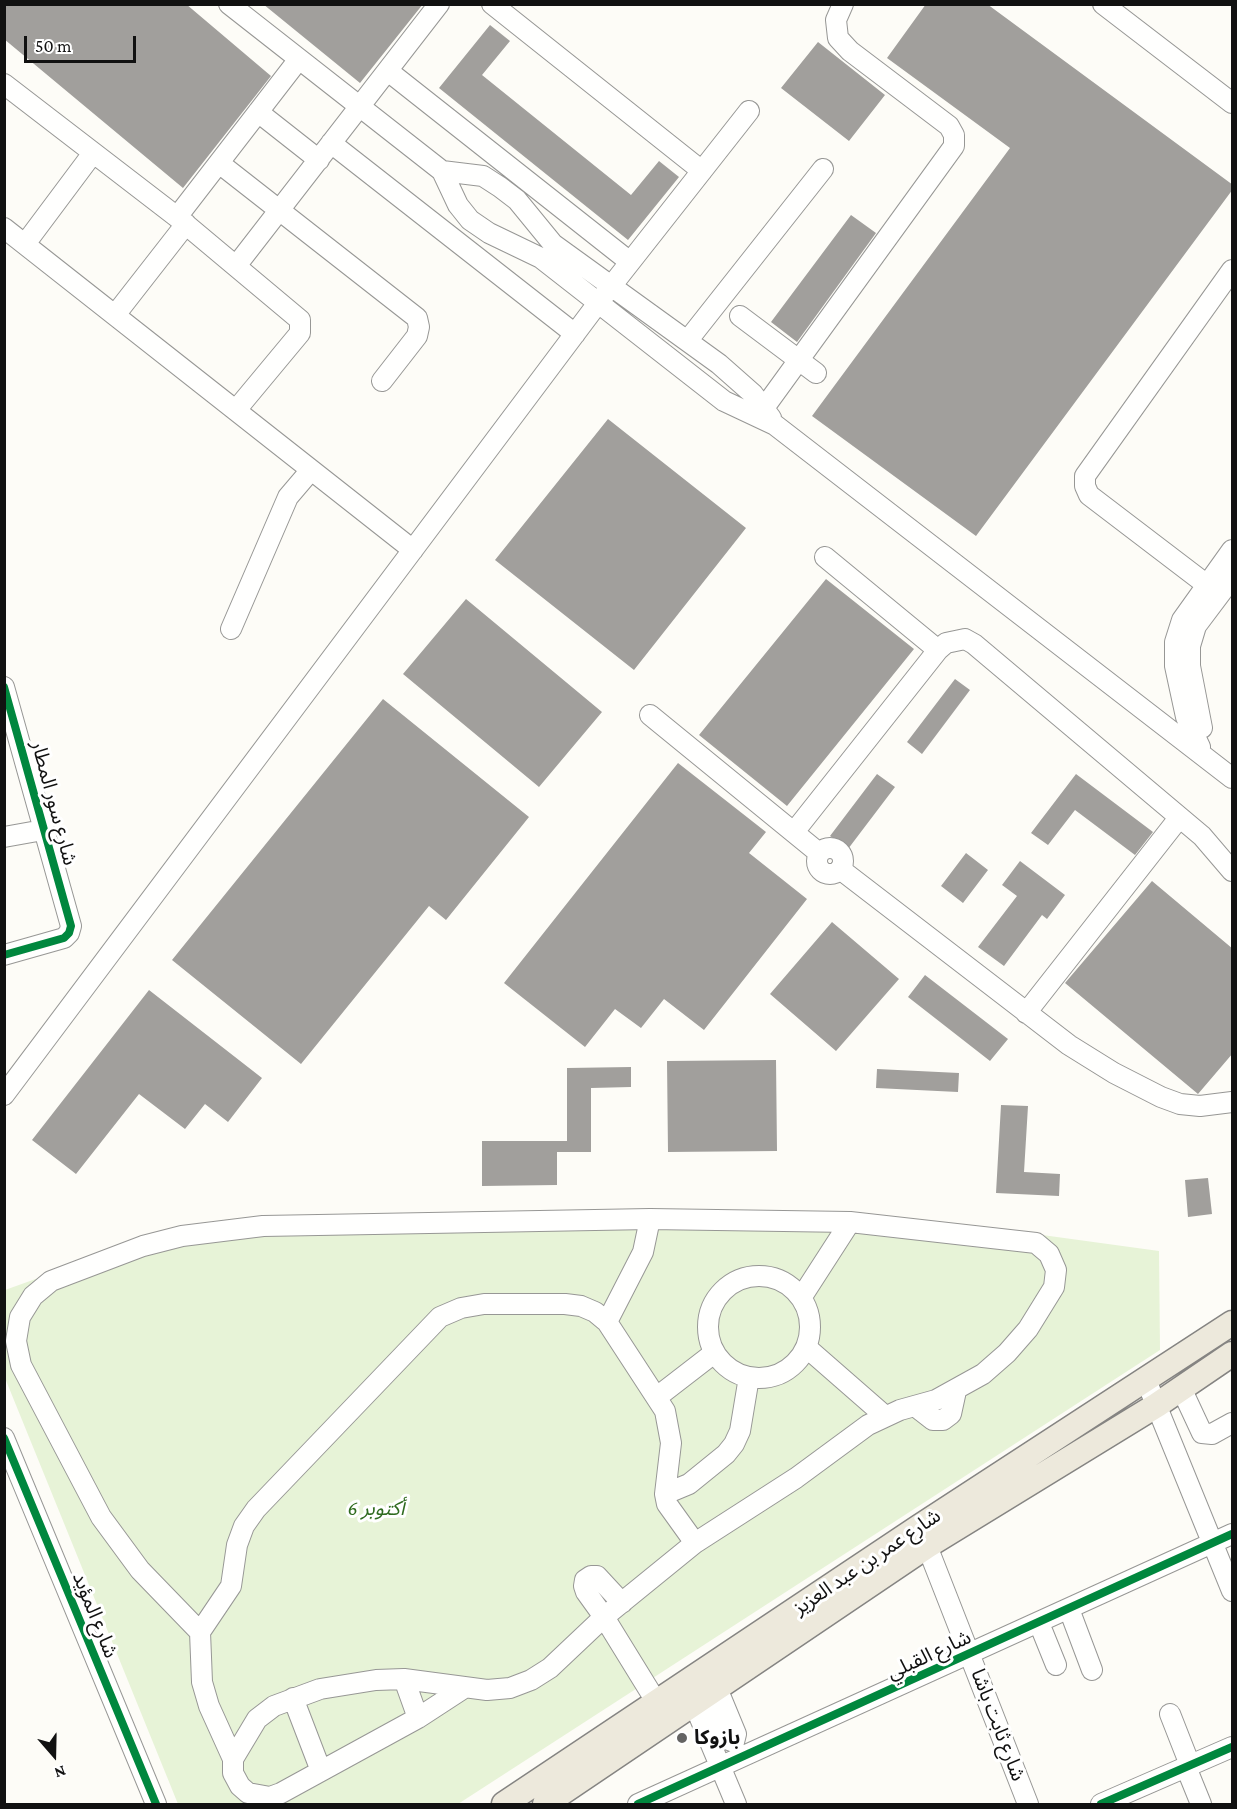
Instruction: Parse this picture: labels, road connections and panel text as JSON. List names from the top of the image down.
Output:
{
  "streets": {
    "main road": ["شارع عمر بن عبد العزيز"],
    "street": [
      "شارع سور المطار",
      "شارع المؤيد",
      "شارع القبلي",
      "شارع ثابت باشا"
    ]
  },
  "crossings": [
    ["شارع عمر بن عبد العزيز", "شارع ثابت باشا"],
    ["شارع القبلي", "شارع ثابت باشا"]
  ],
  "parks": ["6 أكتوبر"],
  "places": ["بازوكا"],
  "scale_bar": "50 m",
  "north": "bottom"
}
